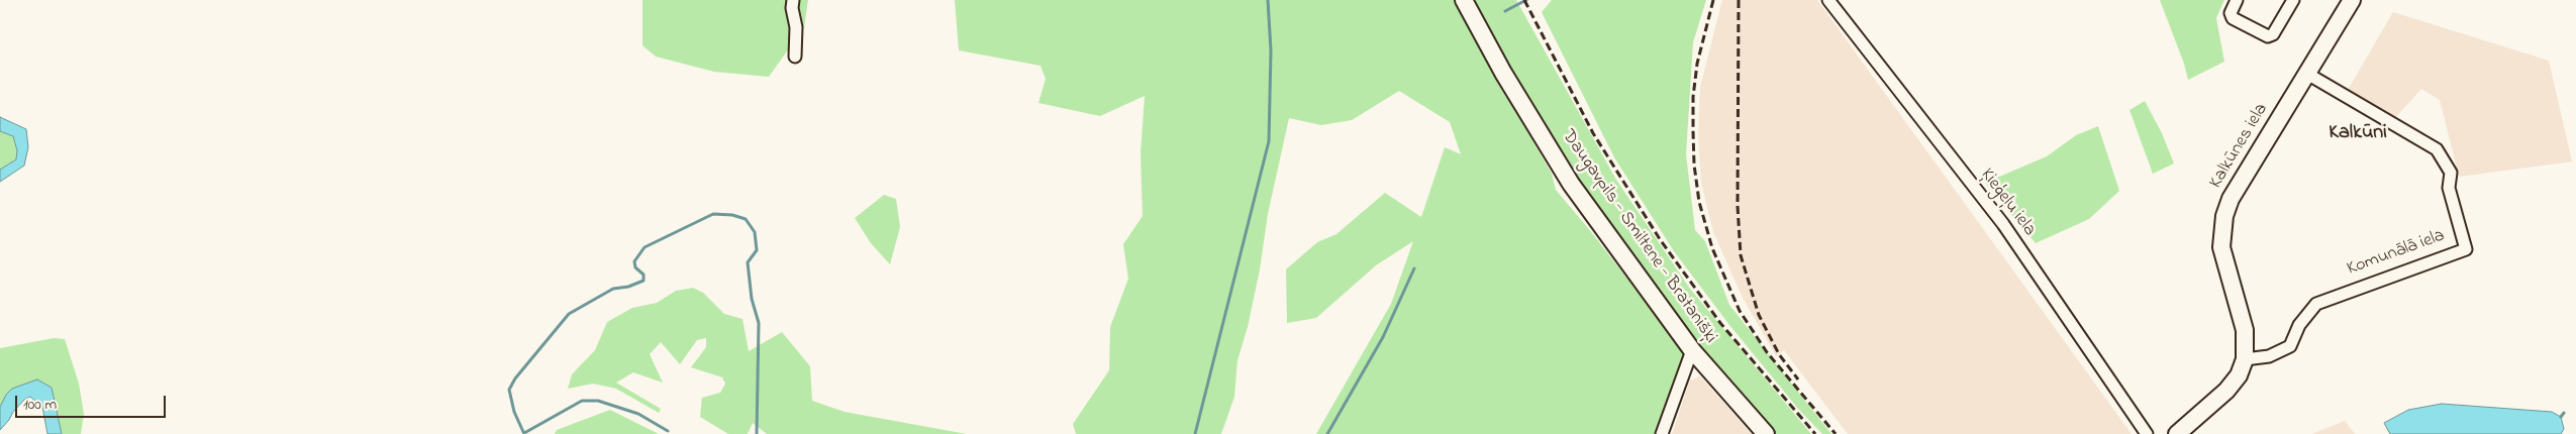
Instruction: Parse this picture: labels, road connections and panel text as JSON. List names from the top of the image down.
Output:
{
  "streets": {
    "main road": ["Kalkūnes iela", "Daugavpils - Smiltene - Bratanišķi"],
    "street": ["Ķieģeļu iela", "Komunālā iela"]
  },
  "crossings": [
    ["Kalkūnes iela", "Komunālā iela"]
  ],
  "districts": ["Kalkūni"],
  "scale_bar": "100 m"
}
